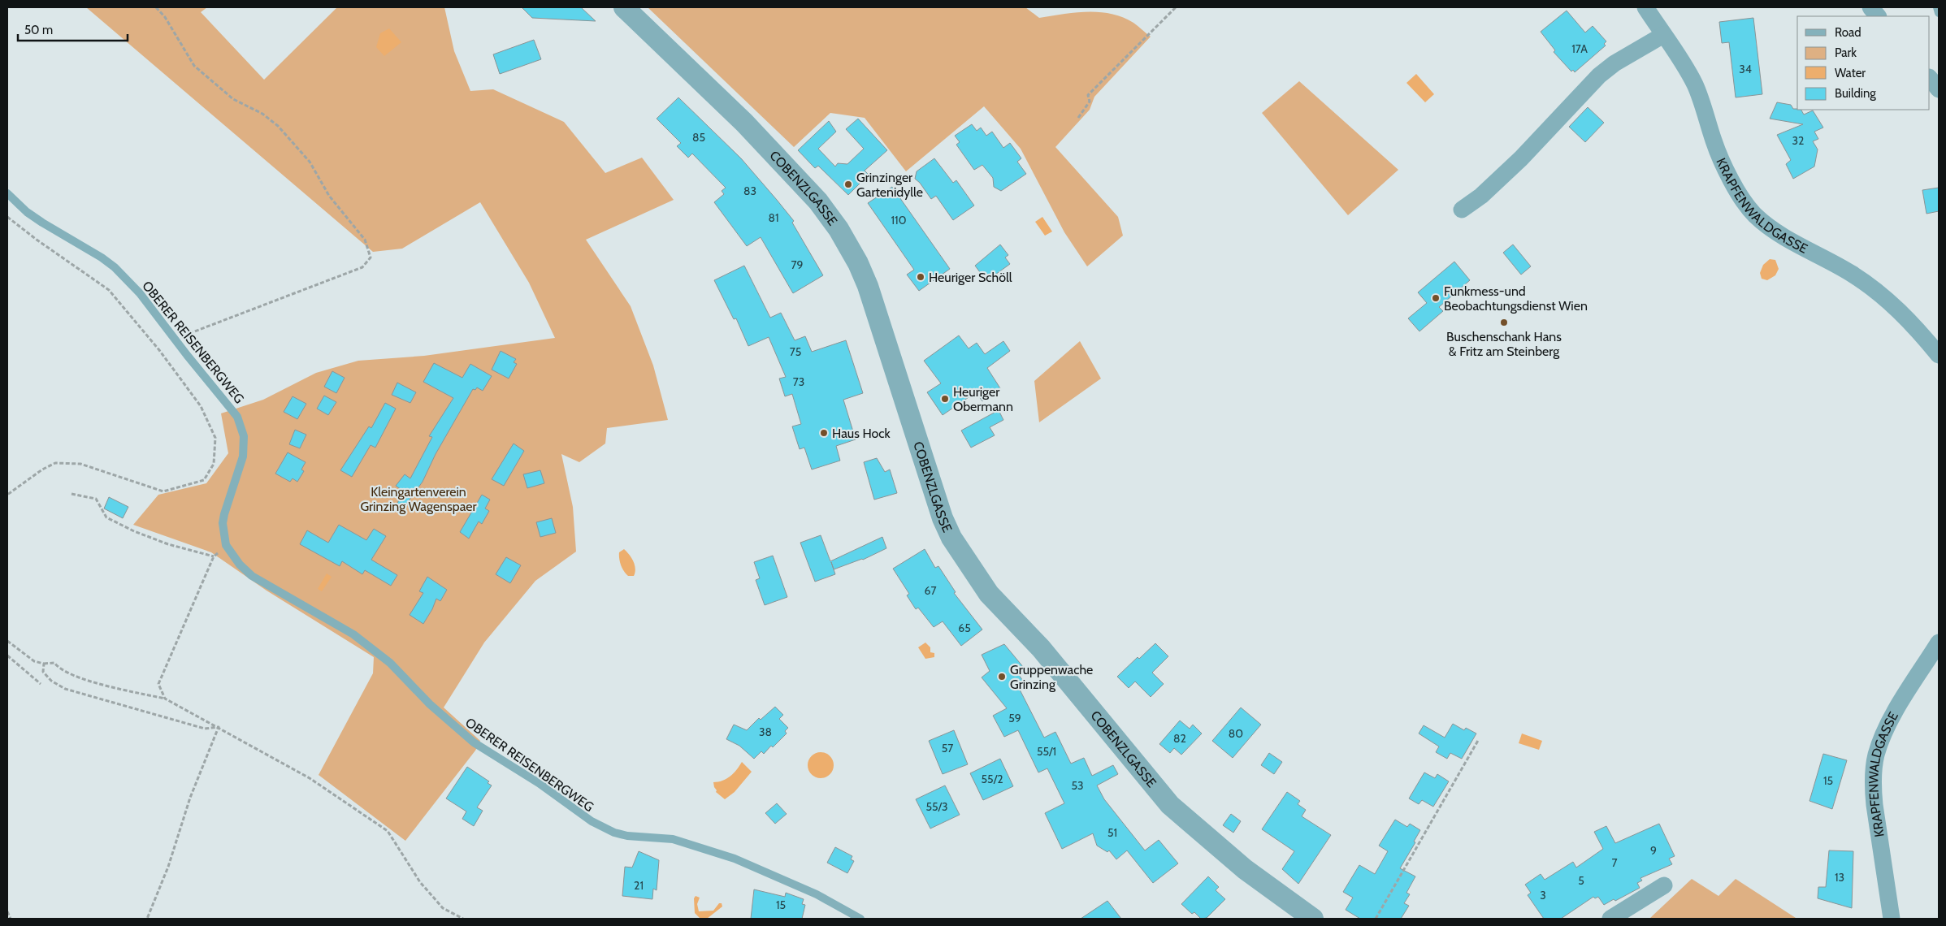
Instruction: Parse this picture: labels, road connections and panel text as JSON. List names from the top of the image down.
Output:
{
  "streets": {
    "street": ["COBENZLGASSE", "KRAPFENWALDGASSE"],
    "lane": ["OBERER REISENBERGWEG"]
  },
  "parks": ["Kleingartenverein Grinzing Wagenspaer"],
  "places": [
    "Grinzinger Gartenidylle",
    "Heuriger Schöll",
    "Funkmess-und Beobachtungsdienst Wien",
    "Buschenschank Hans & Fritz am Steinberg",
    "Heuriger Obermann",
    "Haus Hock",
    "Gruppenwache Grinzing"
  ],
  "house_numbers": [
    "17A",
    "34",
    "85",
    "32",
    "83",
    "81",
    "110",
    "79",
    "75",
    "73",
    "67",
    "65",
    "59",
    "38",
    "80",
    "82",
    "57",
    "55/1",
    "55/2",
    "15",
    "53",
    "55/3",
    "51",
    "9",
    "7",
    "13",
    "5",
    "21",
    "3",
    "15"
  ],
  "legend": [
    "Road",
    "Park",
    "Water",
    "Building"
  ],
  "scale_bar": "50 m"
}
